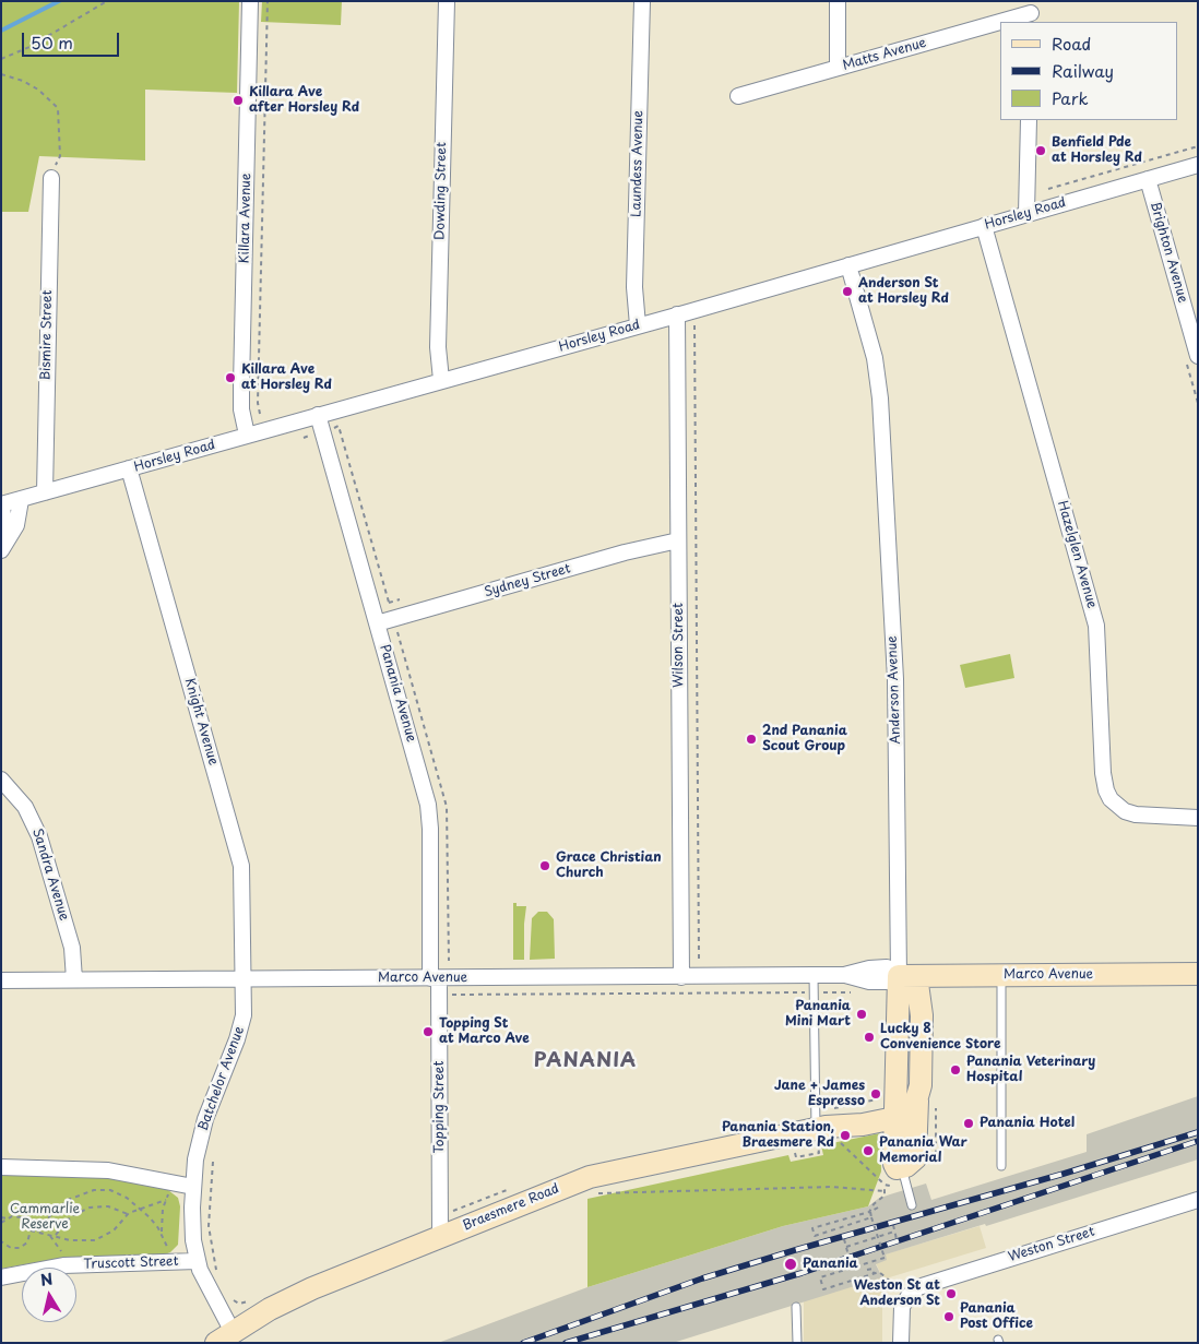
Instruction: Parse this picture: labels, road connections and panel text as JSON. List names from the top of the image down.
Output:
{
  "streets": {
    "street": [
      "Matts Avenue",
      "Laundess Avenue",
      "Dowding Street",
      "Horsley Road",
      "Killara Avenue",
      "Brighton Avenue",
      "Bismire Street",
      "Hazelglen Avenue",
      "Sydney Street",
      "Wilson Street",
      "Anderson Avenue",
      "Panania Avenue",
      "Knight Avenue",
      "Sandra Avenue",
      "Marco Avenue",
      "Batchelor Avenue",
      "Topping Street",
      "Braesmere Road",
      "Weston Street",
      "Truscott Street"
    ]
  },
  "crossings": [
    ["Laundess Avenue", "Horsley Road"],
    ["Dowding Street", "Horsley Road"],
    ["Horsley Road", "Killara Avenue"],
    ["Horsley Road", "Brighton Avenue"],
    ["Horsley Road", "Bismire Street"],
    ["Horsley Road", "Hazelglen Avenue"],
    ["Horsley Road", "Wilson Street"],
    ["Horsley Road", "Anderson Avenue"],
    ["Horsley Road", "Panania Avenue"],
    ["Horsley Road", "Knight Avenue"],
    ["Sydney Street", "Wilson Street"],
    ["Sydney Street", "Panania Avenue"],
    ["Wilson Street", "Marco Avenue"],
    ["Anderson Avenue", "Marco Avenue"],
    ["Anderson Avenue", "Braesmere Road"],
    ["Panania Avenue", "Marco Avenue"],
    ["Panania Avenue", "Topping Street"],
    ["Knight Avenue", "Marco Avenue"],
    ["Knight Avenue", "Batchelor Avenue"],
    ["Sandra Avenue", "Marco Avenue"],
    ["Marco Avenue", "Batchelor Avenue"],
    ["Marco Avenue", "Topping Street"],
    ["Batchelor Avenue", "Braesmere Road"],
    ["Batchelor Avenue", "Truscott Street"],
    ["Topping Street", "Braesmere Road"]
  ],
  "districts": ["PANANIA"],
  "parks": ["Cammarlie Reserve"],
  "places": [
    "Killara Ave after Horsley Rd",
    "Benfield Pde at Horsley Rd",
    "Anderson St at Horsley Rd",
    "Killara Ave at Horsley Rd",
    "2nd Panania Scout Group",
    "Grace Christian Church",
    "Panania Mini Mart",
    "Topping St at Marco Ave",
    "Lucky 8 Convenience Store",
    "Panania Veterinary Hospital",
    "Jane + James Espresso",
    "Panania Hotel",
    "Panania Station, Braesmere Rd",
    "Panania War Memorial",
    "Panania",
    "Weston St at Anderson St",
    "Panania Post Office"
  ],
  "legend": ["Road", "Railway", "Park"],
  "scale_bar": "50 m",
  "north": "top"
}
